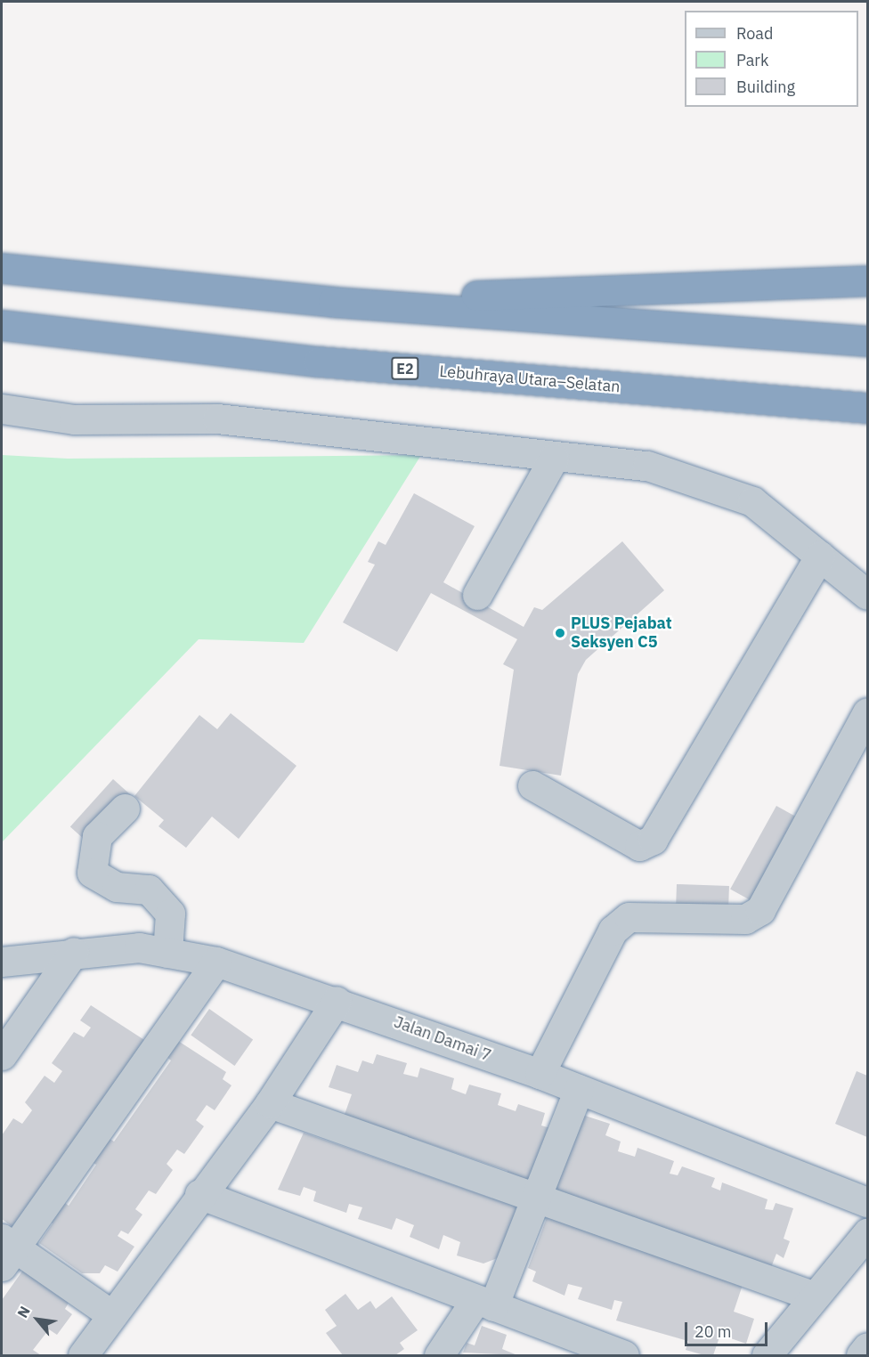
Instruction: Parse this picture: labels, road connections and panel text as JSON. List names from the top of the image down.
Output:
{
  "streets": {
    "highway": ["E2", "Lebuhraya Utara–Selatan"],
    "street": ["Jalan Damai 7"]
  },
  "places": ["PLUS Pejabat Seksyen C5"],
  "legend": ["Road", "Park", "Building"],
  "scale_bar": "20 m",
  "north": "top left"
}
